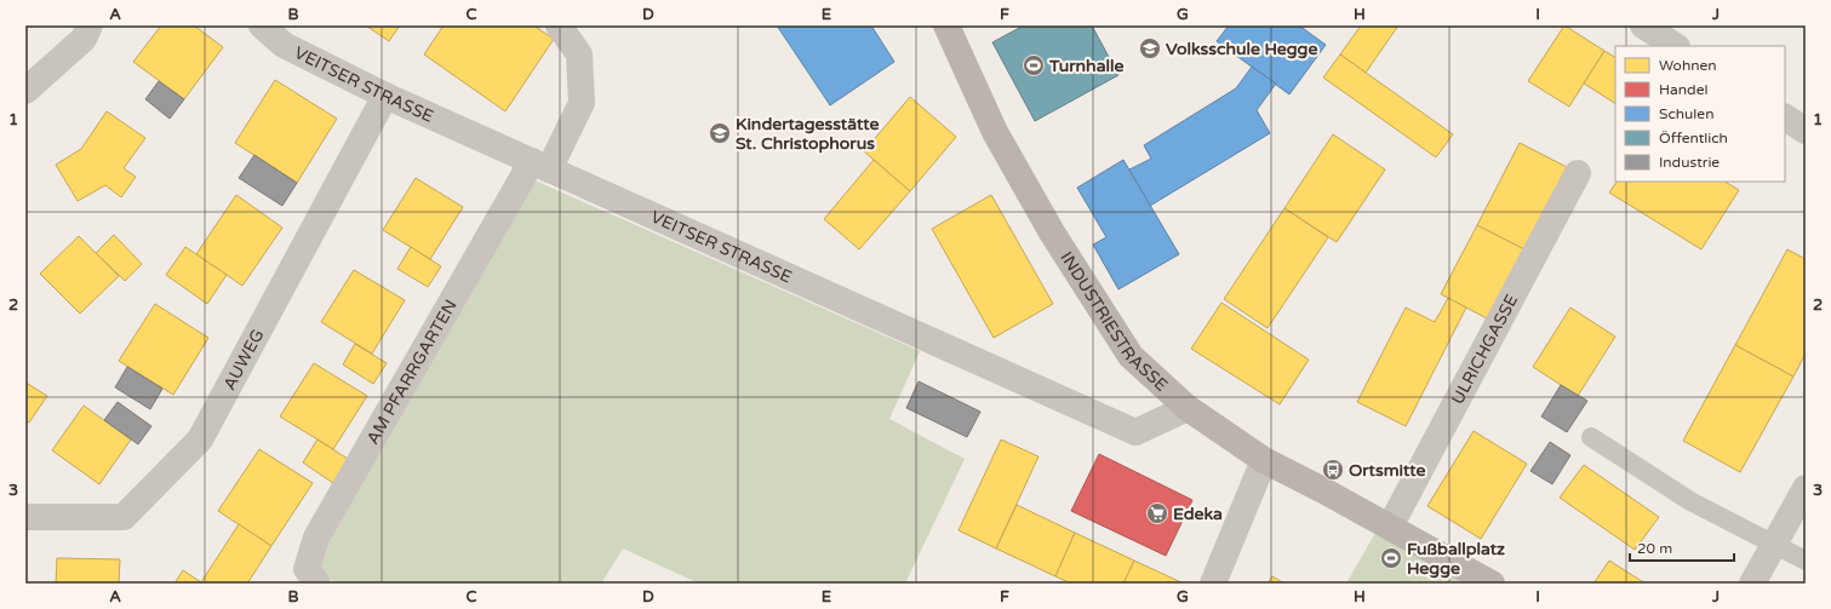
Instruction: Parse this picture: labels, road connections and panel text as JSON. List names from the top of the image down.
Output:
{
  "streets": {
    "street": [
      "VEITSER STRASSE",
      "INDUSTRIESTRASSE",
      "ULRICHGASSE",
      "AUWEG",
      "AM PFARRGARTEN"
    ]
  },
  "crossings": [
    ["VEITSER STRASSE", "INDUSTRIESTRASSE"],
    ["VEITSER STRASSE", "AUWEG"],
    ["VEITSER STRASSE", "AM PFARRGARTEN"],
    ["INDUSTRIESTRASSE", "ULRICHGASSE"]
  ],
  "places": {
    "school or university": ["Volksschule Hegge", "Kindertagesstätte St. Christophorus"],
    "sports": ["Turnhalle", "Fußballplatz Hegge"],
    "bus stop": ["Ortsmitte"],
    "supermarket": ["Edeka"]
  },
  "legend": [
    "Wohnen",
    "Handel",
    "Schulen",
    "Öffentlich",
    "Industrie"
  ],
  "scale_bar": "20 m",
  "grid": {
    "columns": [
      "A",
      "B",
      "C",
      "D",
      "E",
      "F",
      "G",
      "H",
      "I",
      "J"
    ],
    "rows": ["1", "2", "3"]
  }
}
